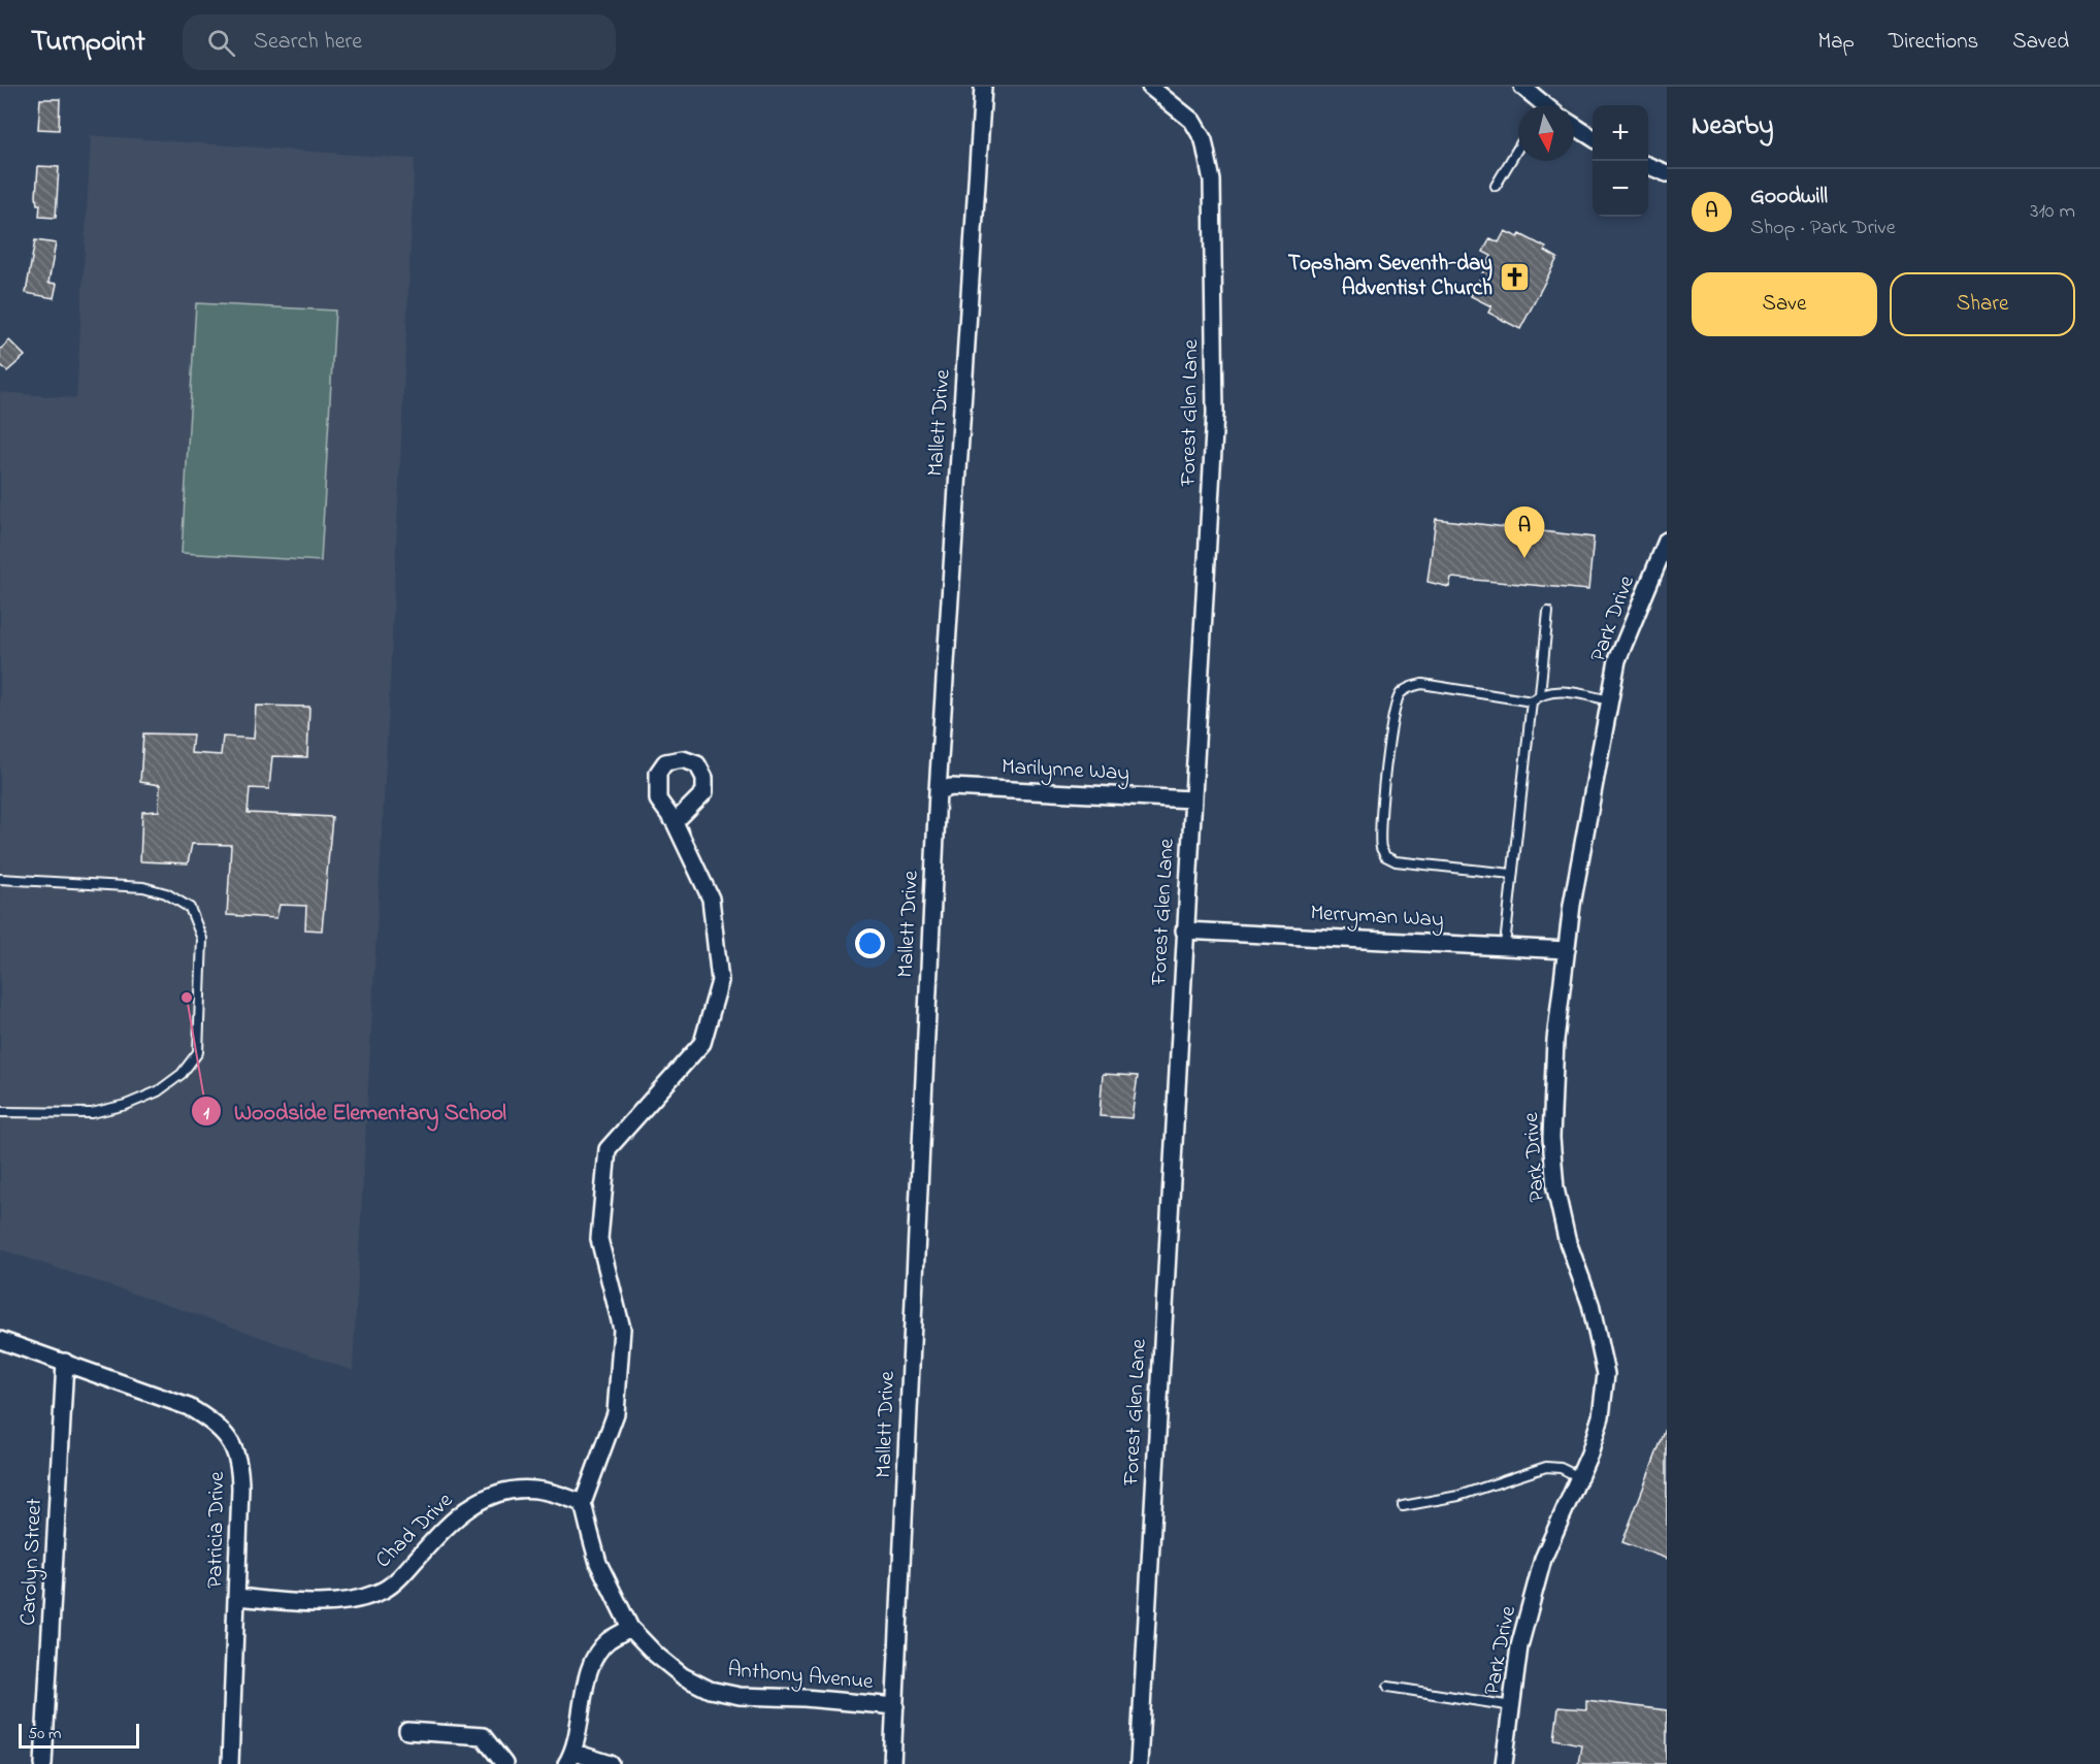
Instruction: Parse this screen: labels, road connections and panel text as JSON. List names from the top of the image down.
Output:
{
  "streets": {
    "street": [
      "Forest Glen Lane",
      "Mallett Drive",
      "Park Drive",
      "Marilynne Way",
      "Merryman Way",
      "Patricia Drive",
      "Chad Drive",
      "Carolyn Street",
      "Anthony Avenue"
    ]
  },
  "crossings": [
    ["Forest Glen Lane", "Marilynne Way"],
    ["Forest Glen Lane", "Merryman Way"],
    ["Mallett Drive", "Marilynne Way"],
    ["Mallett Drive", "Anthony Avenue"],
    ["Park Drive", "Merryman Way"],
    ["Patricia Drive", "Chad Drive"],
    ["Patricia Drive", "Carolyn Street"],
    ["Chad Drive", "Anthony Avenue"]
  ],
  "places": {
    "church": ["Topsham Seventh-day Adventist Church"],
    "other": ["Woodside Elementary School"]
  },
  "scale_bar": "50 m",
  "north": "bottom",
  "page": {
    "header": "Turnpoint",
    "search": "Search here",
    "nav": ["Map", "Directions", "Saved"],
    "heading": "Nearby",
    "map_buttons": ["+", "−"],
    "list": [
      {
        "mark": "A",
        "name": "Goodwill",
        "note": "Shop · Park Drive",
        "value": "310 m"
      }
    ],
    "buttons": ["Save", "Share"],
    "pins": "A",
    "scale": "50 m"
  }
}
